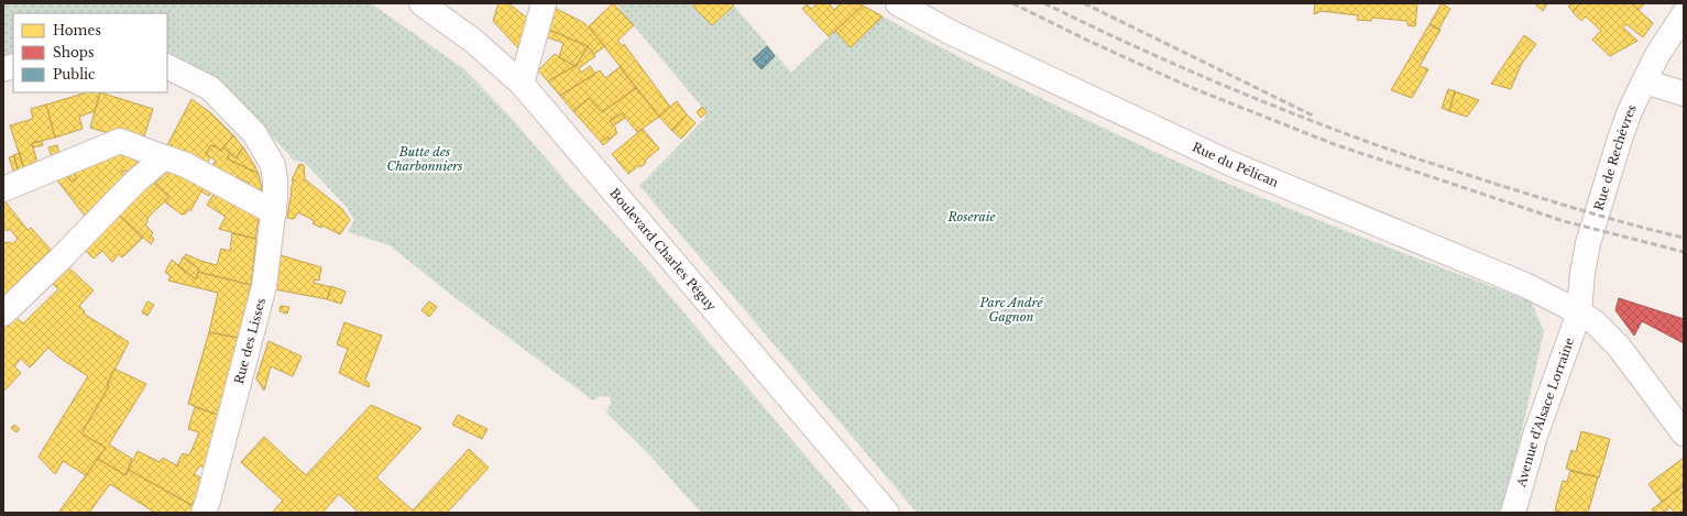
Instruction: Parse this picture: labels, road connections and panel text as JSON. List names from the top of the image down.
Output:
{
  "streets": {
    "street": [
      "Rue de Rechèvres",
      "Rue du Pélican",
      "Boulevard Charles Péguy",
      "Rue des Lisses",
      "Avenue d'Alsace Lorraine"
    ]
  },
  "crossings": [
    ["Rue de Rechèvres", "Rue du Pélican"],
    ["Rue de Rechèvres", "Avenue d'Alsace Lorraine"],
    ["Rue du Pélican", "Avenue d'Alsace Lorraine"]
  ],
  "parks": ["Butte des Charbonniers", "Roseraie", "Parc André Gagnon"],
  "legend": ["Homes", "Shops", "Public"]
}
